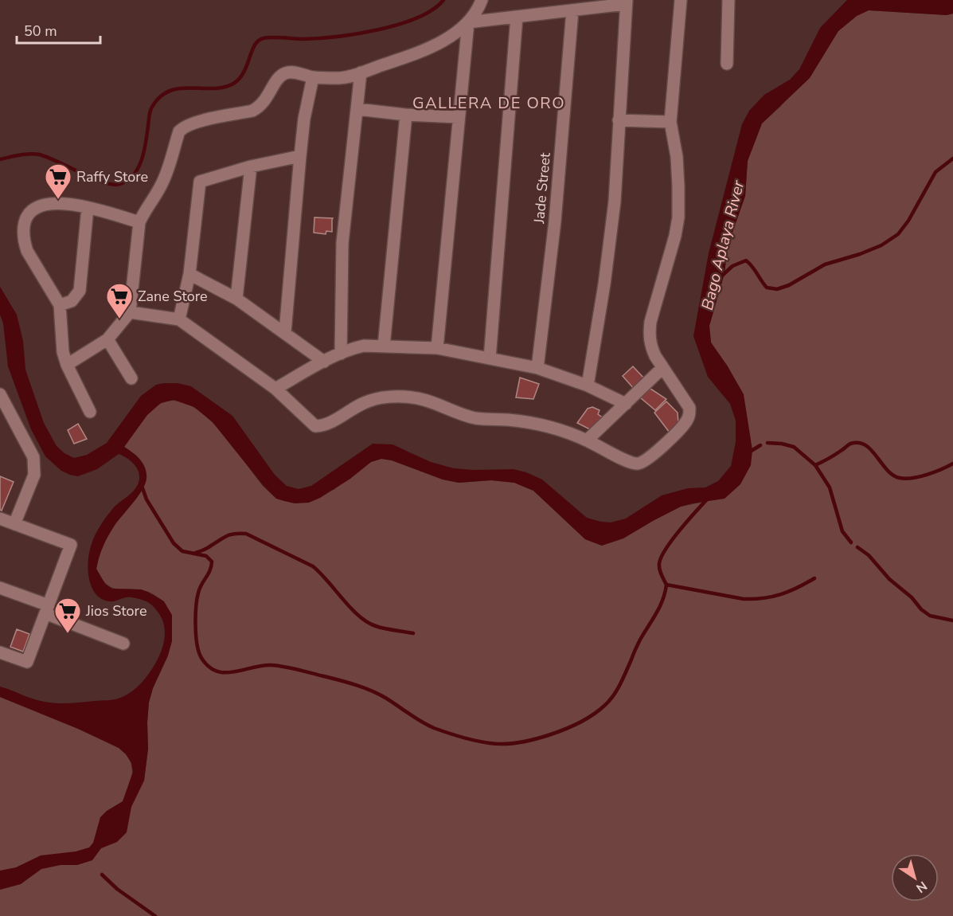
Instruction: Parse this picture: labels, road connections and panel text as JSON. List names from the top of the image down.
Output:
{
  "streets": {
    "street": ["Jade Street"]
  },
  "districts": ["GALLERA DE ORO"],
  "water": ["Bago Aplaya River"],
  "places": {
    "supermarket": ["Raffy Store", "Zane Store", "Jios Store"]
  },
  "scale_bar": "50 m",
  "north": "bottom right"
}
